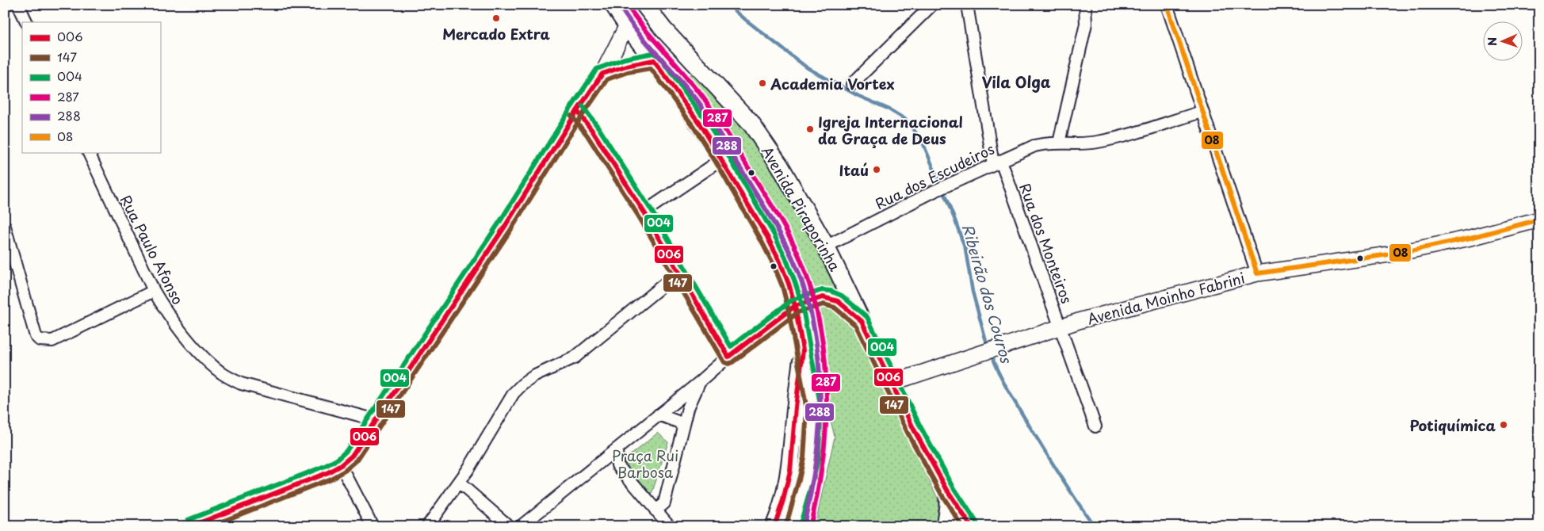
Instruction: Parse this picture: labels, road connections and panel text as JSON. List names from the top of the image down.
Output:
{
  "streets": {
    "main road": ["Avenida Piraporinha", "Avenida Moinho Fabrini"],
    "street": ["Rua dos Escudeiros", "Rua dos Monteiros", "Rua Paulo Afonso"]
  },
  "crossings": [
    ["Rua dos Escudeiros", "Avenida Piraporinha"],
    ["Rua dos Escudeiros", "Rua dos Monteiros"],
    ["Avenida Piraporinha", "Avenida Moinho Fabrini"],
    ["Rua dos Monteiros", "Avenida Moinho Fabrini"]
  ],
  "districts": ["Vila Olga"],
  "water": ["Ribeirão dos Couros"],
  "parks": ["Praça Rui Barbosa"],
  "places": [
    "Mercado Extra",
    "Academia Vortex",
    "Igreja Internacional da Graça de Deus",
    "Itaú",
    "Potiquímica"
  ],
  "lines": [
    "transit line 287",
    "transit line 08",
    "transit line 288",
    "transit line 004",
    "transit line 006",
    "transit line 147"
  ],
  "legend": [
    "006",
    "147",
    "004",
    "287",
    "288",
    "08"
  ],
  "north": "left"
}
